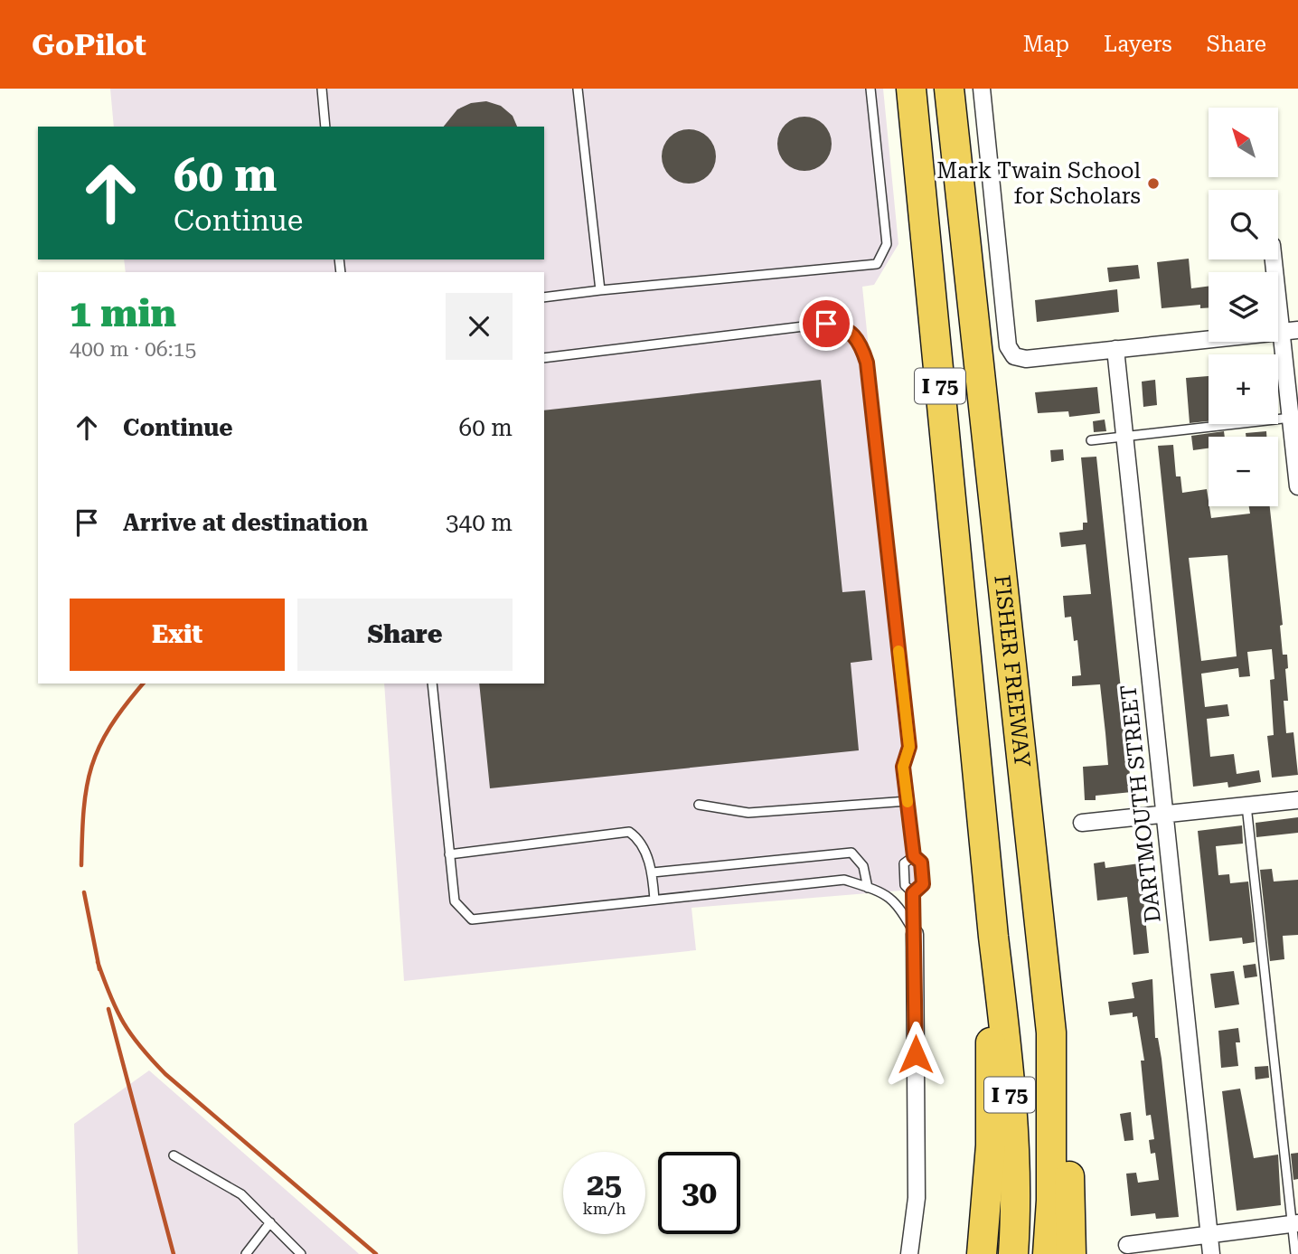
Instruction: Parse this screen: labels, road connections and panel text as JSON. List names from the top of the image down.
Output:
{
  "streets": {
    "highway": ["I 75", "FISHER FREEWAY"],
    "street": ["DARTMOUTH STREET"]
  },
  "places": ["Mark Twain School for Scholars"],
  "north": "top left",
  "page": {
    "header": "GoPilot",
    "nav": ["Map", "Layers", "Share"],
    "map_buttons": ["+", "−"],
    "turn": ["60 m", "Continue"],
    "heading": ["1 min", "400 m · 06:15"],
    "list": [
      {
        "name": "Continue",
        "value": "60 m"
      },
      {
        "name": "Arrive at destination",
        "value": "340 m"
      }
    ],
    "buttons": ["Exit", "Share"],
    "speed": "25 km/h",
    "limit": "30"
  }
}
